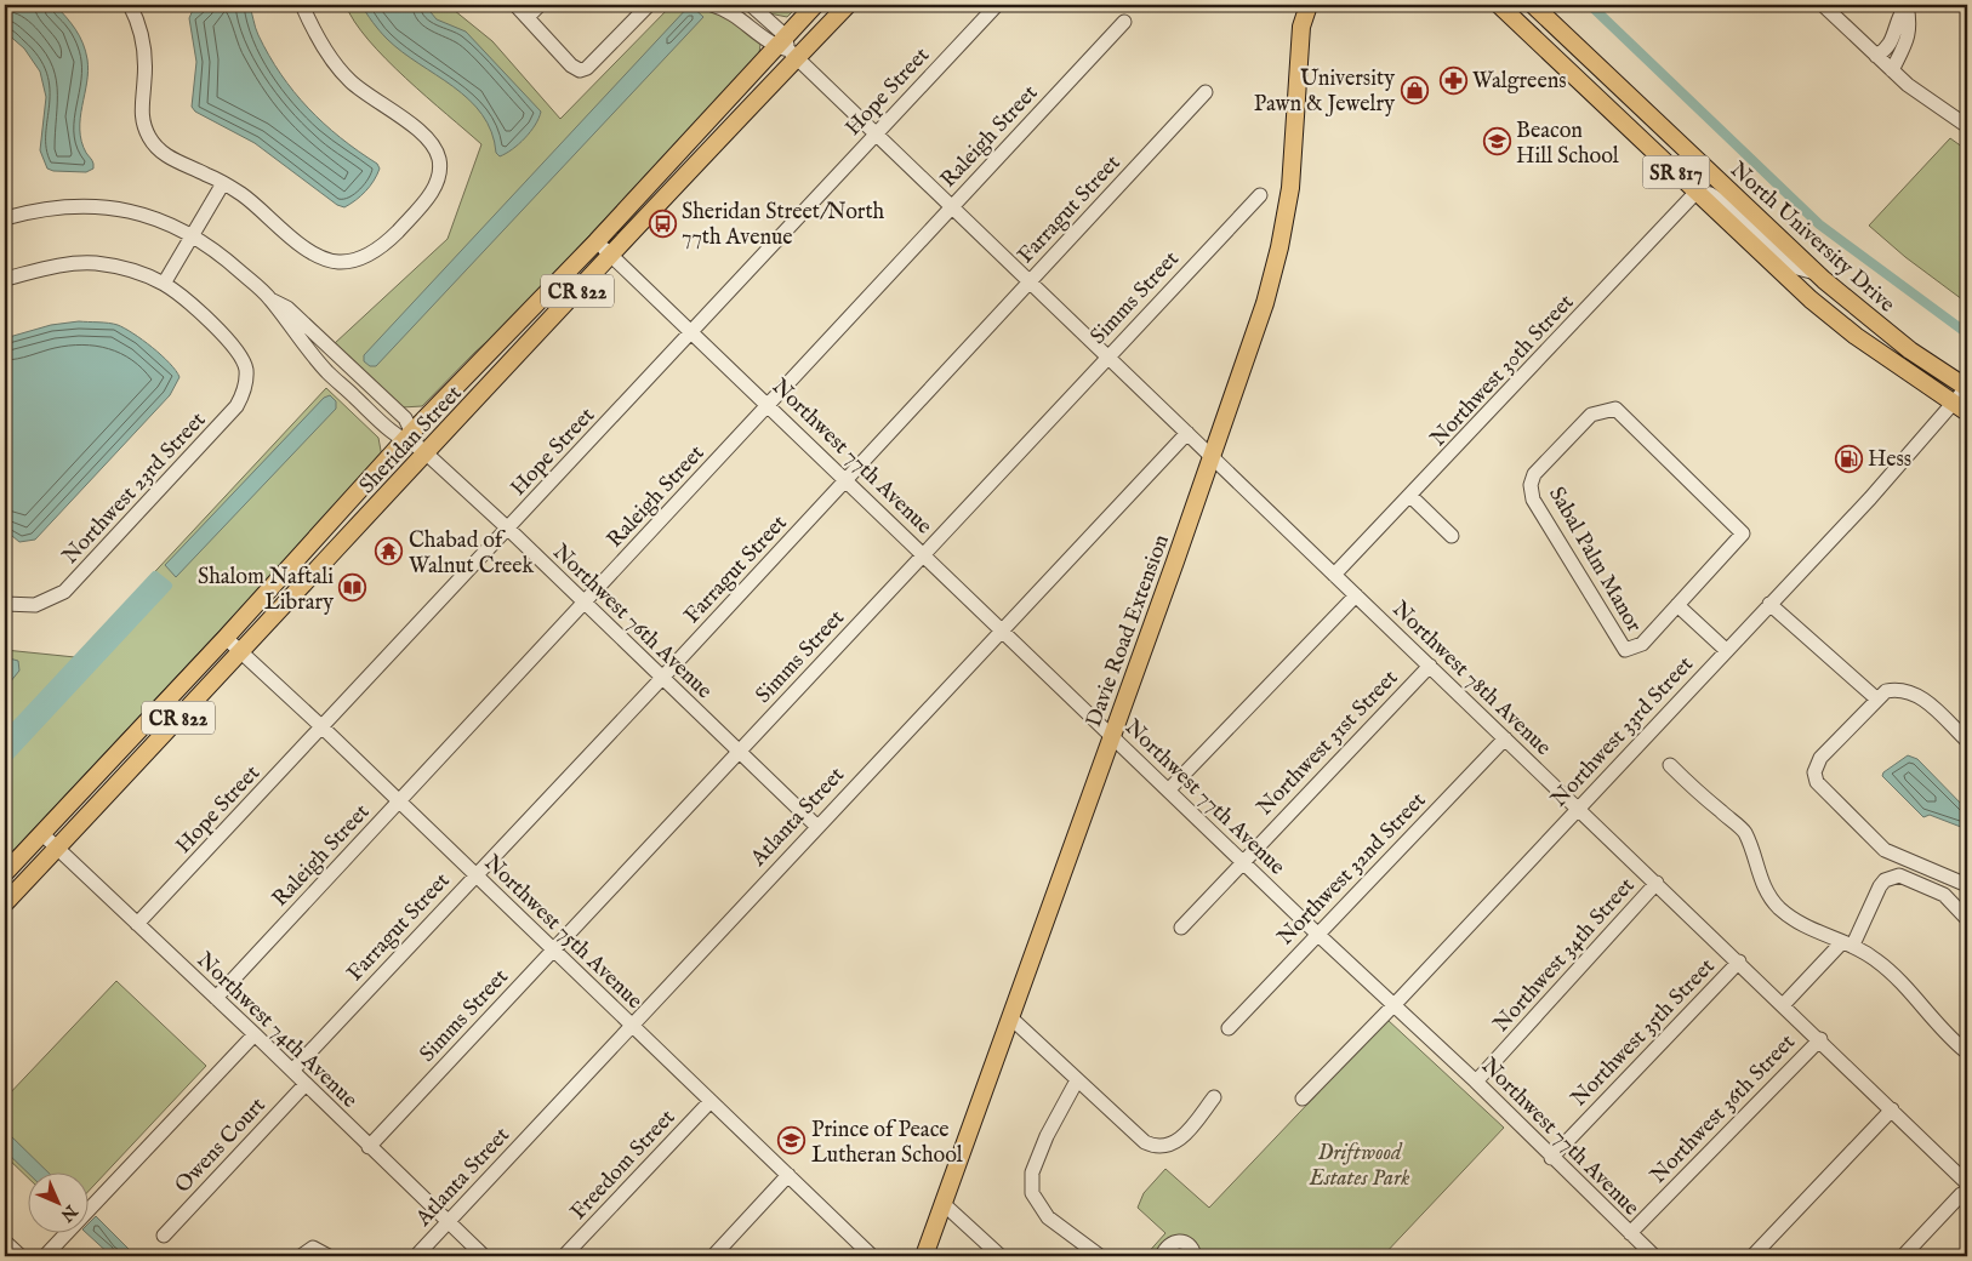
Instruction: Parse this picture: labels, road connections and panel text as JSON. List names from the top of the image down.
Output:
{
  "streets": {
    "main road": [
      "SR 817",
      "North University Drive",
      "CR 822",
      "Sheridan Street",
      "Davie Road Extension"
    ],
    "street": [
      "Hope Street",
      "Raleigh Street",
      "Farragut Street",
      "Simms Street",
      "Northwest 30th Street",
      "Northwest 77th Avenue",
      "Northwest 23rd Street",
      "Sabal Palm Manor",
      "Northwest 76th Avenue",
      "Northwest 78th Avenue",
      "Northwest 33rd Street",
      "Northwest 31st Street",
      "Atlanta Street",
      "Northwest 32nd Street",
      "Northwest 75th Avenue",
      "Northwest 34th Street",
      "Northwest 74th Avenue",
      "Northwest 35th Street",
      "Northwest 36th Street",
      "Owens Court",
      "Freedom Street"
    ]
  },
  "crossings": [
    ["Hope Street", "Northwest 77th Avenue"],
    ["Hope Street", "Northwest 76th Avenue"],
    ["Hope Street", "Northwest 75th Avenue"],
    ["Hope Street", "Northwest 74th Avenue"],
    ["Raleigh Street", "Northwest 77th Avenue"],
    ["Raleigh Street", "Northwest 76th Avenue"],
    ["Raleigh Street", "Northwest 75th Avenue"],
    ["Raleigh Street", "Northwest 74th Avenue"],
    ["Farragut Street", "Northwest 77th Avenue"],
    ["Farragut Street", "Northwest 76th Avenue"],
    ["Farragut Street", "Northwest 75th Avenue"],
    ["Farragut Street", "Northwest 74th Avenue"],
    ["North University Drive", "Northwest 30th Street"],
    ["North University Drive", "Northwest 33rd Street"],
    ["Simms Street", "Northwest 77th Avenue"],
    ["Simms Street", "Northwest 76th Avenue"],
    ["Simms Street", "Northwest 75th Avenue"],
    ["Simms Street", "Northwest 74th Avenue"],
    ["Northwest 30th Street", "Northwest 78th Avenue"],
    ["Sheridan Street", "Northwest 77th Avenue"],
    ["Sheridan Street", "Northwest 76th Avenue"],
    ["Sheridan Street", "Northwest 75th Avenue"],
    ["Sheridan Street", "Northwest 74th Avenue"],
    ["Northwest 77th Avenue", "Davie Road Extension"],
    ["Northwest 77th Avenue", "Northwest 33rd Street"],
    ["Northwest 77th Avenue", "Northwest 31st Street"],
    ["Northwest 77th Avenue", "Atlanta Street"],
    ["Northwest 77th Avenue", "Northwest 32nd Street"],
    ["Northwest 77th Avenue", "Northwest 34th Street"],
    ["Northwest 77th Avenue", "Northwest 35th Street"],
    ["Northwest 77th Avenue", "Northwest 36th Street"],
    ["Northwest 76th Avenue", "Atlanta Street"],
    ["Davie Road Extension", "Northwest 78th Avenue"],
    ["Northwest 78th Avenue", "Northwest 33rd Street"],
    ["Northwest 78th Avenue", "Northwest 31st Street"],
    ["Northwest 78th Avenue", "Northwest 32nd Street"],
    ["Northwest 78th Avenue", "Northwest 34th Street"],
    ["Northwest 78th Avenue", "Northwest 35th Street"],
    ["Northwest 78th Avenue", "Northwest 36th Street"],
    ["Atlanta Street", "Northwest 75th Avenue"],
    ["Atlanta Street", "Northwest 74th Avenue"],
    ["Northwest 75th Avenue", "Freedom Street"],
    ["Northwest 74th Avenue", "Owens Court"]
  ],
  "parks": ["Driftwood Estates Park"],
  "places": {
    "pharmacy": ["Walgreens"],
    "shop": ["University Pawn & Jewelry"],
    "school or university": ["Beacon Hill School", "Prince of Peace Lutheran School"],
    "bus stop": ["Sheridan Street/North 77th Avenue"],
    "fuel station": ["Hess"],
    "temple": ["Chabad of Walnut Creek"],
    "library": ["Shalom Naftali Library"]
  },
  "north": "bottom right"
}
